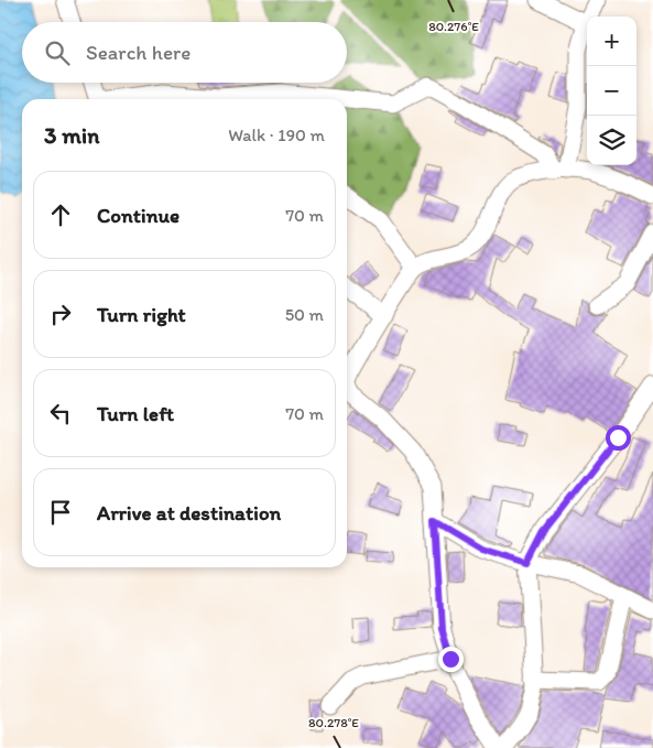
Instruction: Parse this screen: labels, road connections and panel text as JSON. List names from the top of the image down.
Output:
{
  "page": {
    "map_buttons": ["+", "−"],
    "search": "Search here",
    "heading": ["3 min", "Walk · 190 m"],
    "list": [
      ["Continue", "70 m"],
      ["Turn right", "50 m"],
      ["Turn left", "70 m"],
      "Arrive at destination"
    ]
  },
  "coordinates": ["80.276°E", "80.278°E"]
}
